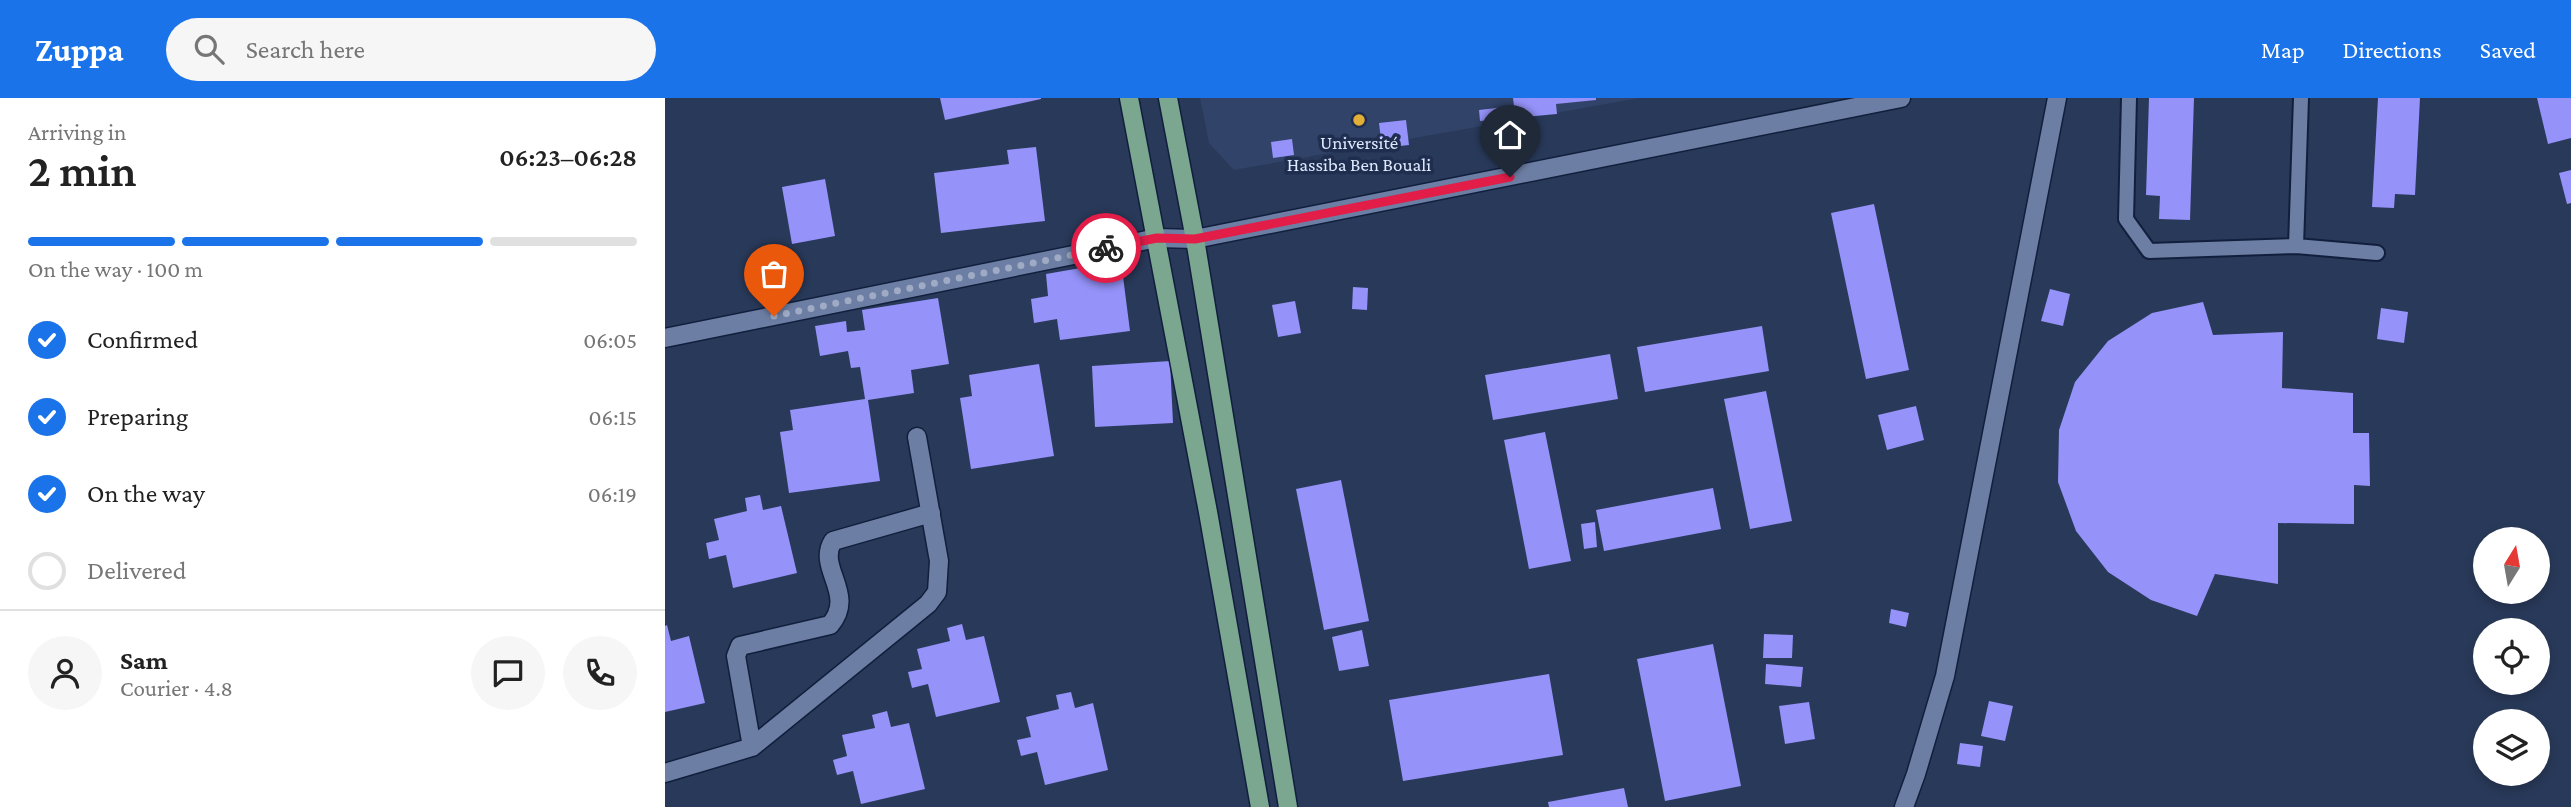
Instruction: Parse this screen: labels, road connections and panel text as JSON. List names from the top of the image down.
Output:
{
  "places": ["Université Hassiba Ben Bouali"],
  "north": "top",
  "page": {
    "header": "Zuppa",
    "search": "Search here",
    "nav": ["Map", "Directions", "Saved"],
    "heading": ["2 min", "Arriving in", "06:23–06:28"],
    "panel": ["Sam", "Courier · 4.8"],
    "bar": "On the way · 100 m",
    "list": [
      ["Confirmed", "06:05"],
      ["Preparing", "06:15"],
      ["On the way", "06:19"],
      "Delivered"
    ]
  }
}
